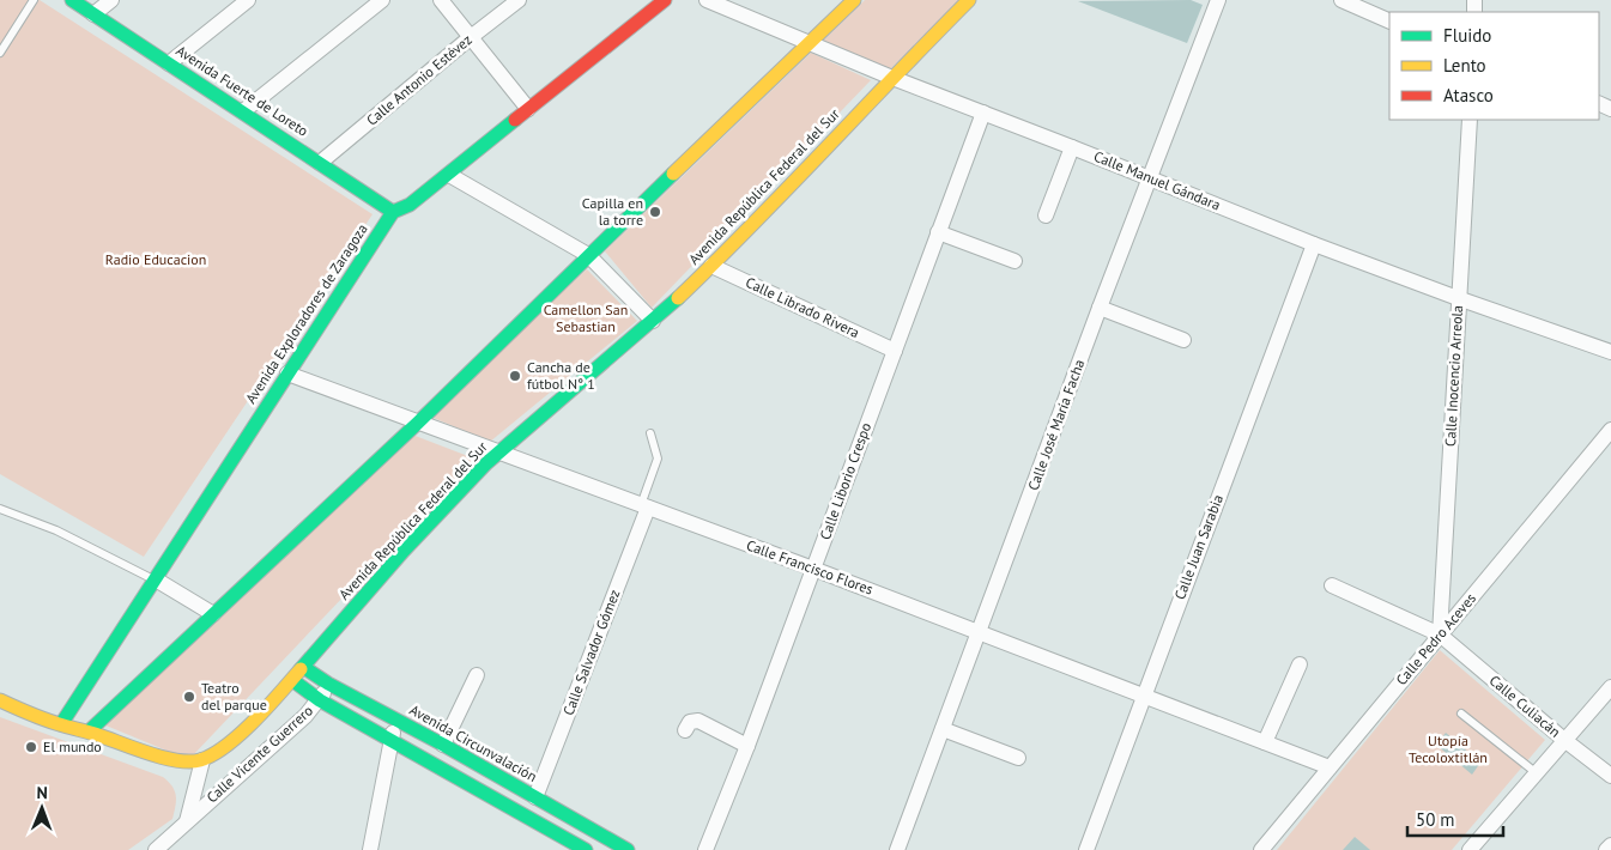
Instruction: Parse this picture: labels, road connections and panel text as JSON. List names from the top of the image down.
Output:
{
  "streets": {
    "street": [
      "Calle Antonio Estévez",
      "Avenida Fuerte de Loreto",
      "Calle Manuel Gándara",
      "Avenida República Federal del Sur",
      "Calle Librado Rivera",
      "Avenida Exploradores de Zaragoza",
      "Calle Inocencio Arreola",
      "Calle José María Facha",
      "Calle Liborio Crespo",
      "Calle Juan Sarabia",
      "Calle Francisco Flores",
      "Calle Pedro Aceves",
      "Calle Salvador Gómez",
      "Calle Culiacán",
      "Avenida Circunvalación",
      "Calle Vicente Guerrero"
    ]
  },
  "crossings": [
    ["Calle Antonio Estévez", "Avenida Fuerte de Loreto"],
    ["Avenida Fuerte de Loreto", "Avenida Exploradores de Zaragoza"],
    ["Calle Manuel Gándara", "Avenida República Federal del Sur"],
    ["Calle Manuel Gándara", "Calle Inocencio Arreola"],
    ["Calle Manuel Gándara", "Calle José María Facha"],
    ["Calle Manuel Gándara", "Calle Liborio Crespo"],
    ["Calle Manuel Gándara", "Calle Juan Sarabia"],
    ["Avenida República Federal del Sur", "Calle Librado Rivera"],
    ["Avenida República Federal del Sur", "Calle Francisco Flores"],
    ["Avenida República Federal del Sur", "Avenida Circunvalación"],
    ["Avenida República Federal del Sur", "Calle Vicente Guerrero"],
    ["Calle Librado Rivera", "Calle Liborio Crespo"],
    ["Avenida Exploradores de Zaragoza", "Calle Francisco Flores"],
    ["Calle Inocencio Arreola", "Calle Pedro Aceves"],
    ["Calle Inocencio Arreola", "Calle Culiacán"],
    ["Calle José María Facha", "Calle Francisco Flores"],
    ["Calle Liborio Crespo", "Calle Francisco Flores"],
    ["Calle Juan Sarabia", "Calle Francisco Flores"],
    ["Calle Francisco Flores", "Calle Pedro Aceves"],
    ["Calle Francisco Flores", "Calle Salvador Gómez"],
    ["Calle Pedro Aceves", "Calle Culiacán"],
    ["Calle Salvador Gómez", "Avenida Circunvalación"],
    ["Avenida Circunvalación", "Calle Vicente Guerrero"]
  ],
  "parks": ["Radio Educacion", "Camellon San Sebastian", "Utopía Tecoloxtitlán"],
  "places": [
    "Capilla en la torre",
    "Cancha de fútbol N° 1",
    "Teatro del parque",
    "El mundo"
  ],
  "legend": ["Fluido", "Lento", "Atasco"],
  "scale_bar": "50 m",
  "north": "top"
}
